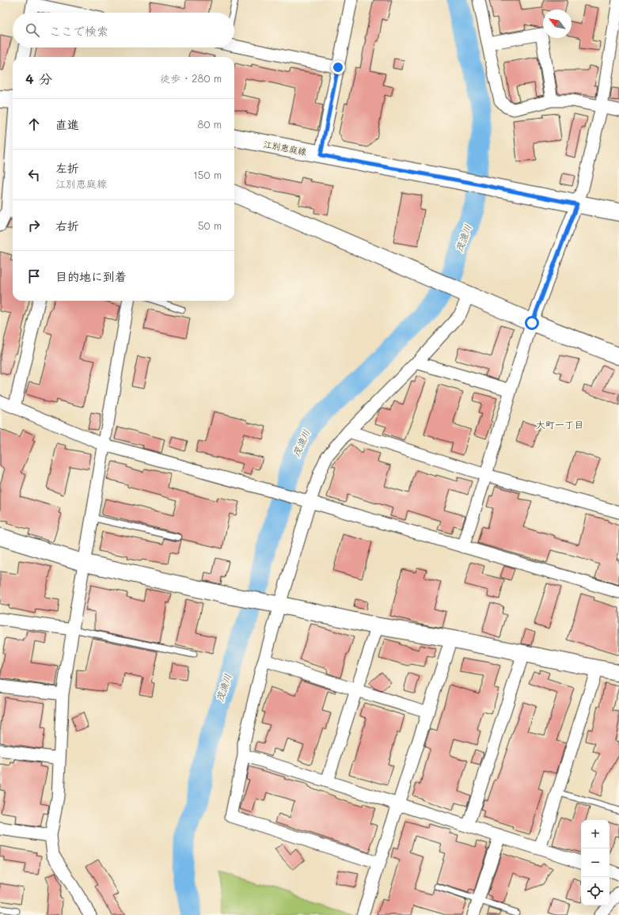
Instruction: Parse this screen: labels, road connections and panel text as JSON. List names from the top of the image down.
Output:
{
  "streets": {
    "main road": ["江別恵庭線"]
  },
  "districts": ["大町一丁目"],
  "water": ["茂漁川"],
  "north": "top left",
  "page": {
    "search": "ここで検索",
    "heading": ["4 分", "徒歩 · 280 m"],
    "list": [
      ["直進", "80 m"],
      ["左折", "江別恵庭線", "150 m"],
      ["右折", "50 m"],
      "目的地に到着"
    ],
    "map_buttons": ["+", "−"]
  }
}
